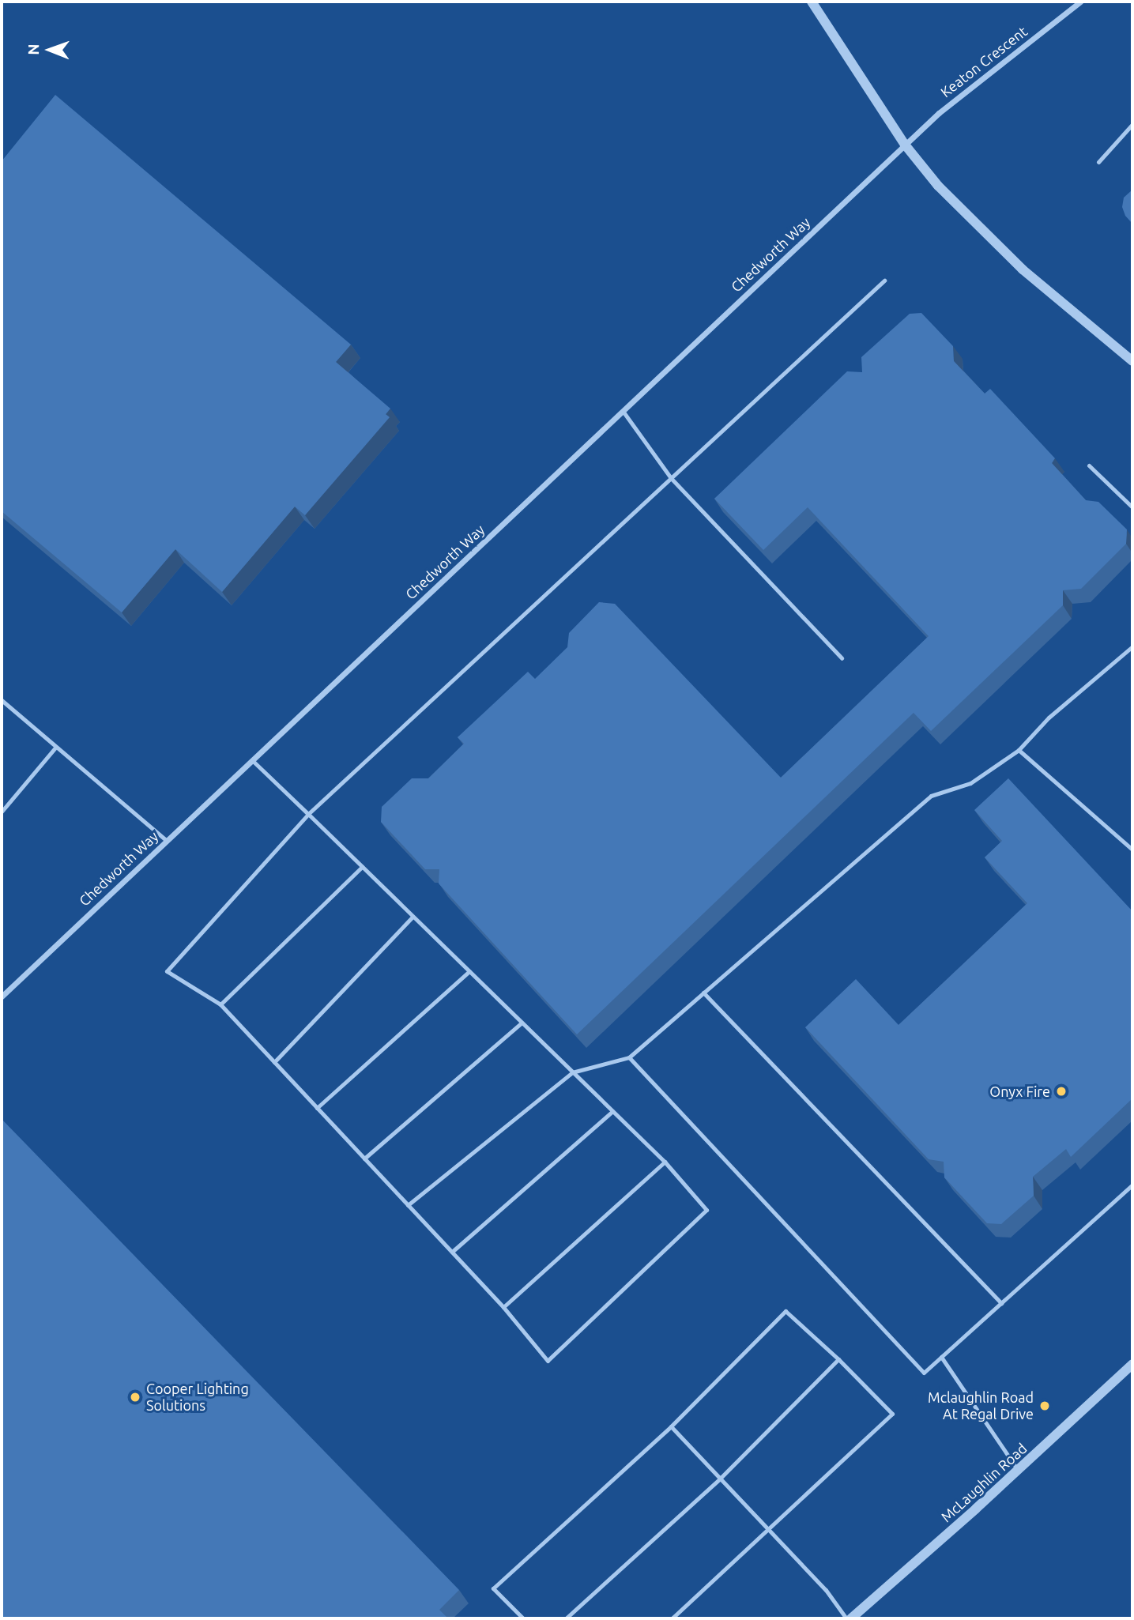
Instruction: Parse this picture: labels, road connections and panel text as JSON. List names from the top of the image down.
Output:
{
  "streets": {
    "street": ["Keaton Crescent", "Chedworth Way", "McLaughlin Road"]
  },
  "crossings": [
    ["Keaton Crescent", "Chedworth Way"]
  ],
  "places": ["Onyx Fire", "Cooper Lighting Solutions", "Mclaughlin Road At Regal Drive"],
  "north": "left"
}
